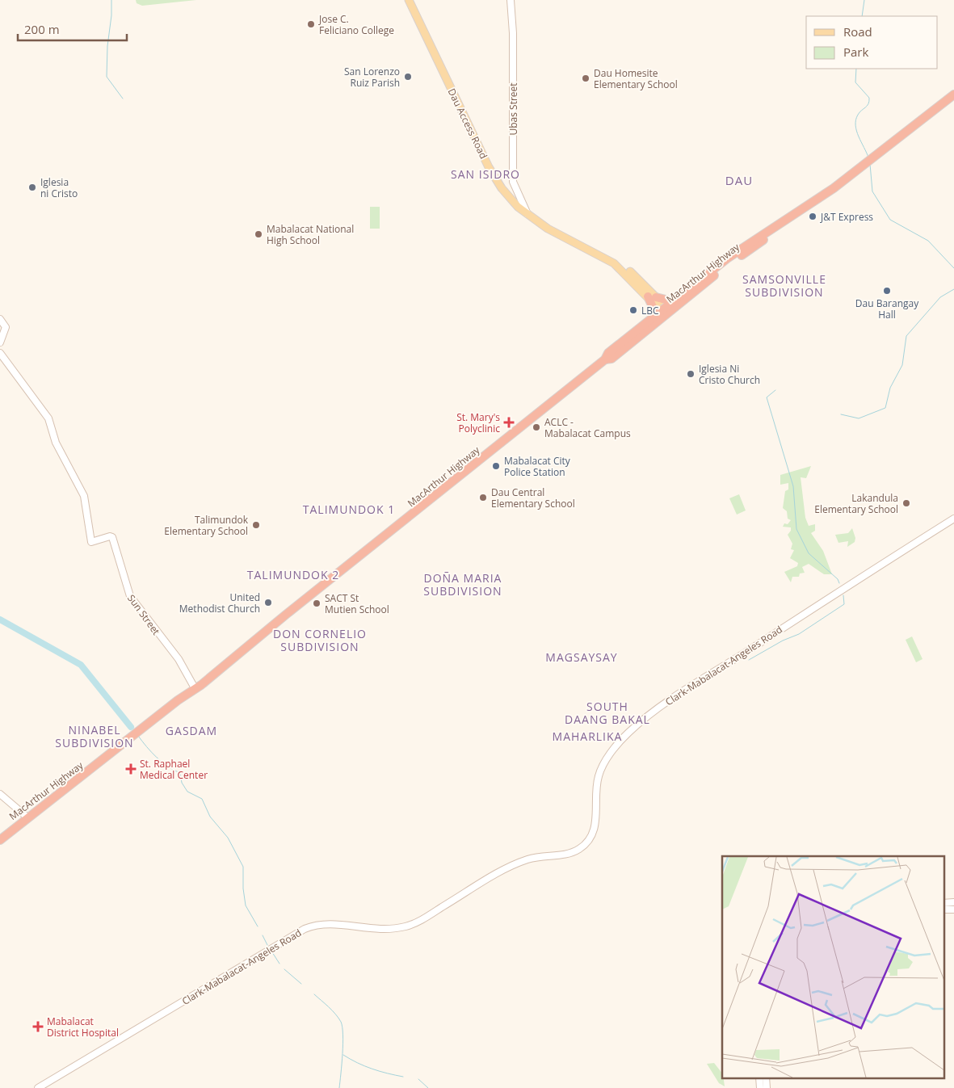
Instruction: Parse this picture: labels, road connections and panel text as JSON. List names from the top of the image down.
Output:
{
  "streets": {
    "highway": ["MacArthur Highway"],
    "main road": [
      "Ubas Street",
      "Dau Access Road",
      "Sun Street",
      "Clark-Mabalacat-Angeles Road"
    ]
  },
  "crossings": [
    ["Ubas Street", "Dau Access Road"],
    ["Dau Access Road", "MacArthur Highway"],
    ["MacArthur Highway", "Sun Street"]
  ],
  "districts": [
    "SAN ISIDRO",
    "DAU",
    "SAMSONVILLE SUBDIVISION",
    "TALIMUNDOK 1",
    "TALIMUNDOK 2",
    "DOÑA MARIA SUBDIVISION",
    "DON CORNELIO SUBDIVISION",
    "MAGSAYSAY",
    "SOUTH DAANG BAKAL",
    "NINABEL SUBDIVISION",
    "GASDAM",
    "MAHARLIKA"
  ],
  "places": {
    "other": [
      "Jose C. Feliciano College",
      "San Lorenzo Ruiz Parish",
      "Dau Homesite Elementary School",
      "Iglesia ni Cristo",
      "J&T Express",
      "Mabalacat National High School",
      "Dau Barangay Hall",
      "LBC",
      "Iglesia Ni Cristo Church",
      "ACLC - Mabalacat Campus",
      "Mabalacat City Police Station",
      "Dau Central Elementary School",
      "Lakandula Elementary School",
      "Talimundok Elementary School",
      "United Methodist Church",
      "SACT St Mutien School"
    ],
    "health": ["St. Mary's Polyclinic", "St. Raphael Medical Center", "Mabalacat District Hospital"]
  },
  "legend": ["Road", "Park"],
  "scale_bar": "200 m"
}
